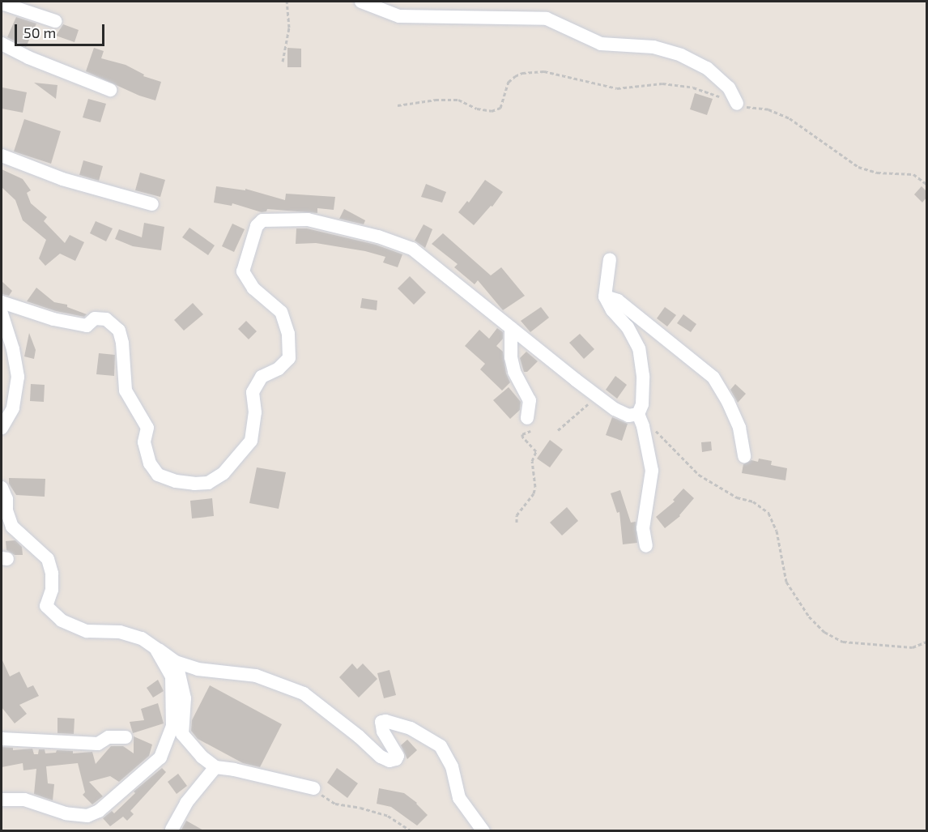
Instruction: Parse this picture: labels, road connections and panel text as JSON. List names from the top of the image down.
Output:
{
  "scale_bar": "50 m"
}
